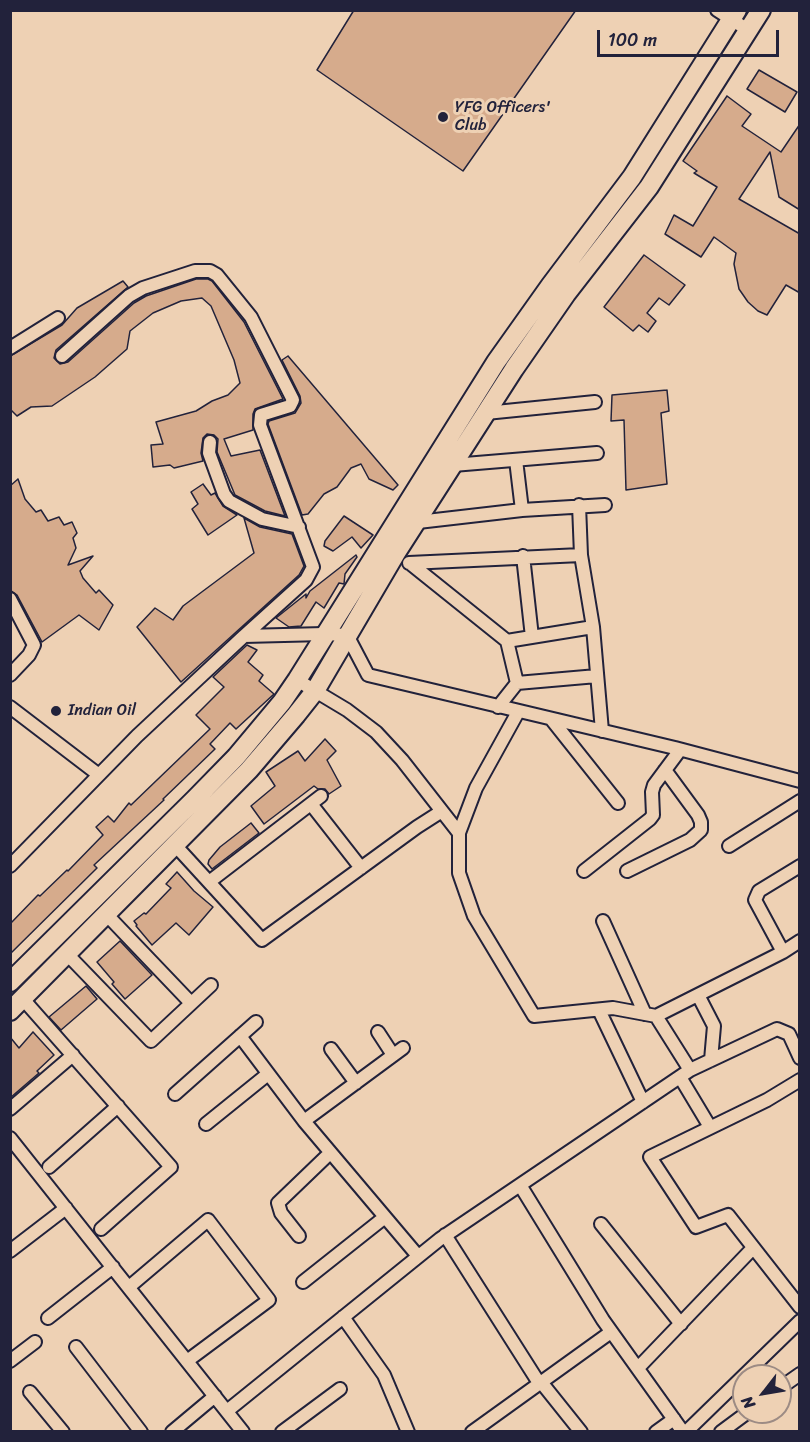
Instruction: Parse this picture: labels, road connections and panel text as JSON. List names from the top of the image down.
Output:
{
  "places": ["YFG Officers' Club", "Indian Oil"],
  "scale_bar": "100 m",
  "north": "bottom left"
}
